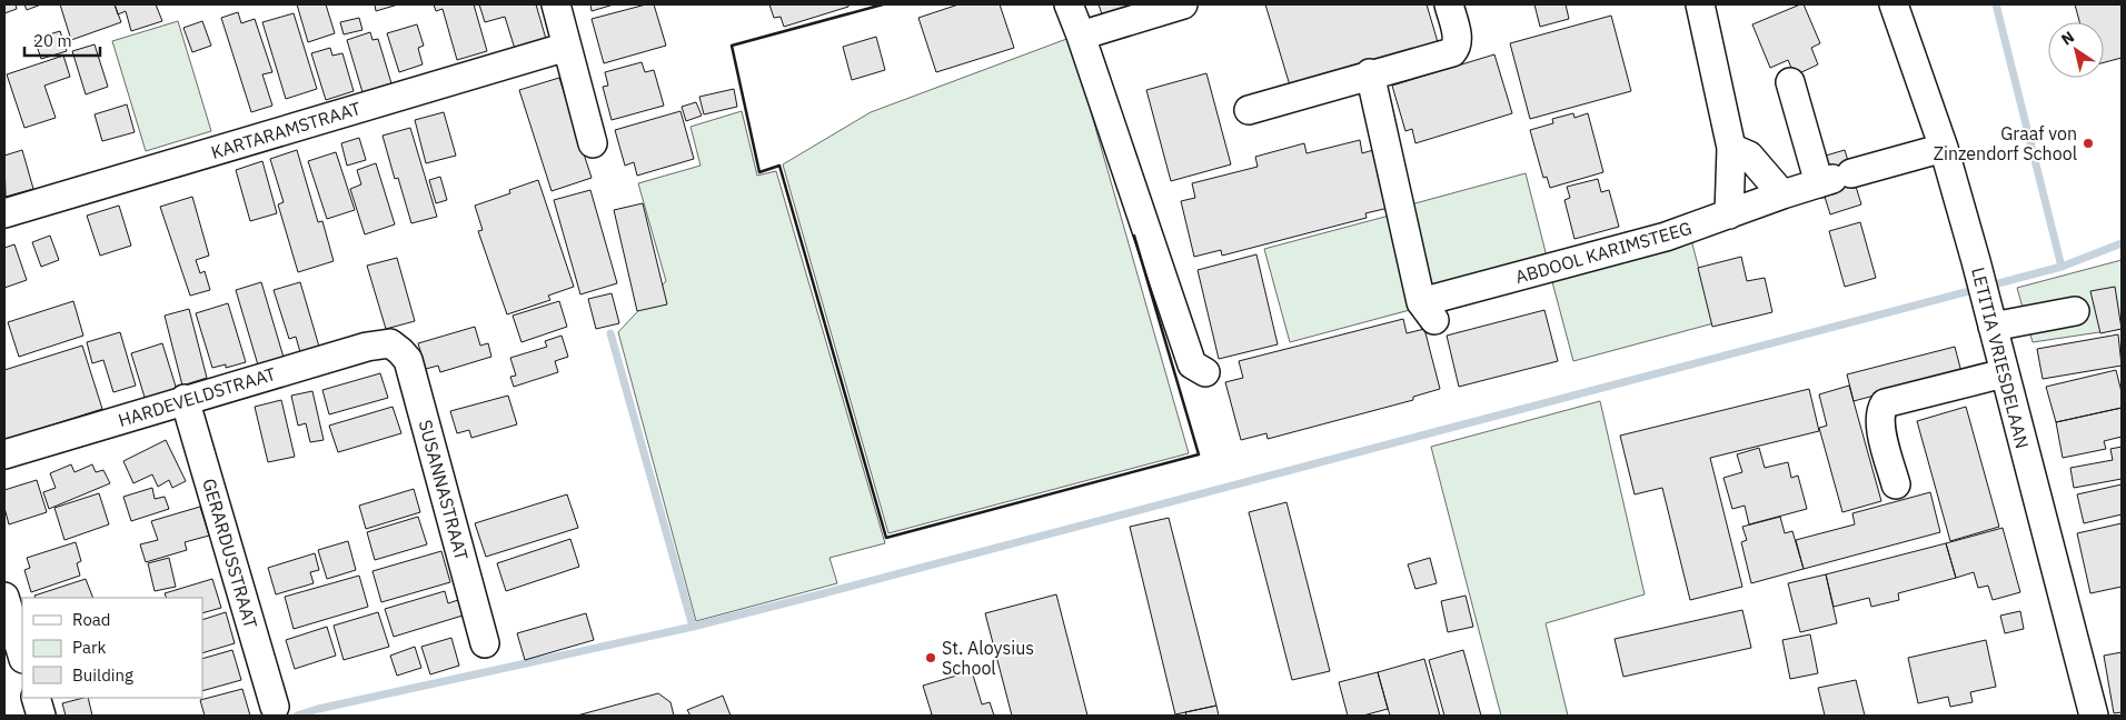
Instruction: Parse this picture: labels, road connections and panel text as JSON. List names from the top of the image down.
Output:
{
  "streets": {
    "street": [
      "KARTARAMSTRAAT",
      "ABDOOL KARIMSTEEG",
      "LETITIA VRIESDELAAN",
      "HARDEVELDSTRAAT",
      "SUSANNASTRAAT",
      "GERARDUSSTRAAT"
    ]
  },
  "crossings": [
    ["ABDOOL KARIMSTEEG", "LETITIA VRIESDELAAN"],
    ["HARDEVELDSTRAAT", "SUSANNASTRAAT"],
    ["HARDEVELDSTRAAT", "GERARDUSSTRAAT"]
  ],
  "places": ["Graaf von Zinzendorf School", "St. Aloysius School"],
  "legend": ["Road", "Park", "Building"],
  "scale_bar": "20 m",
  "north": "top left"
}
